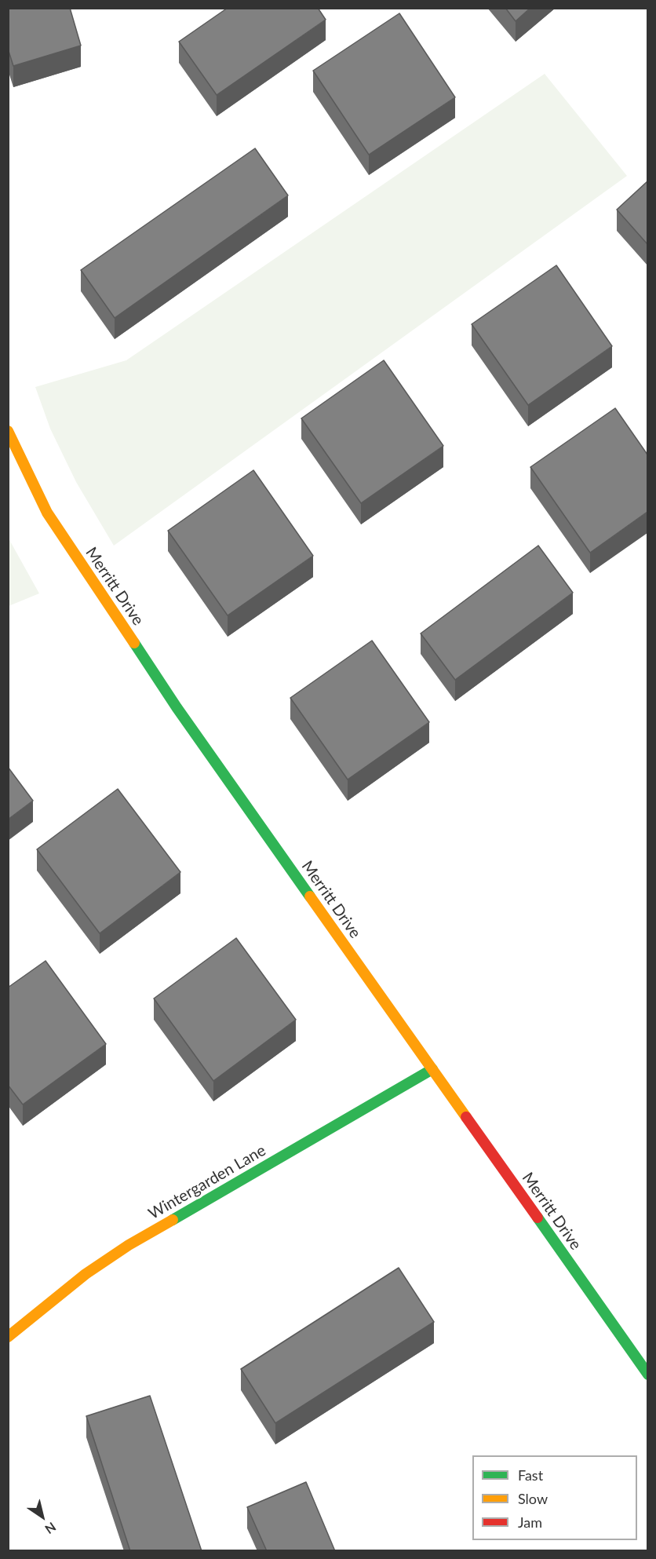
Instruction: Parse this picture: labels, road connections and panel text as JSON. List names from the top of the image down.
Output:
{
  "streets": {
    "street": ["Merritt Drive", "Wintergarden Lane"]
  },
  "crossings": [
    ["Merritt Drive", "Wintergarden Lane"]
  ],
  "legend": ["Fast", "Slow", "Jam"],
  "north": "bottom right"
}
